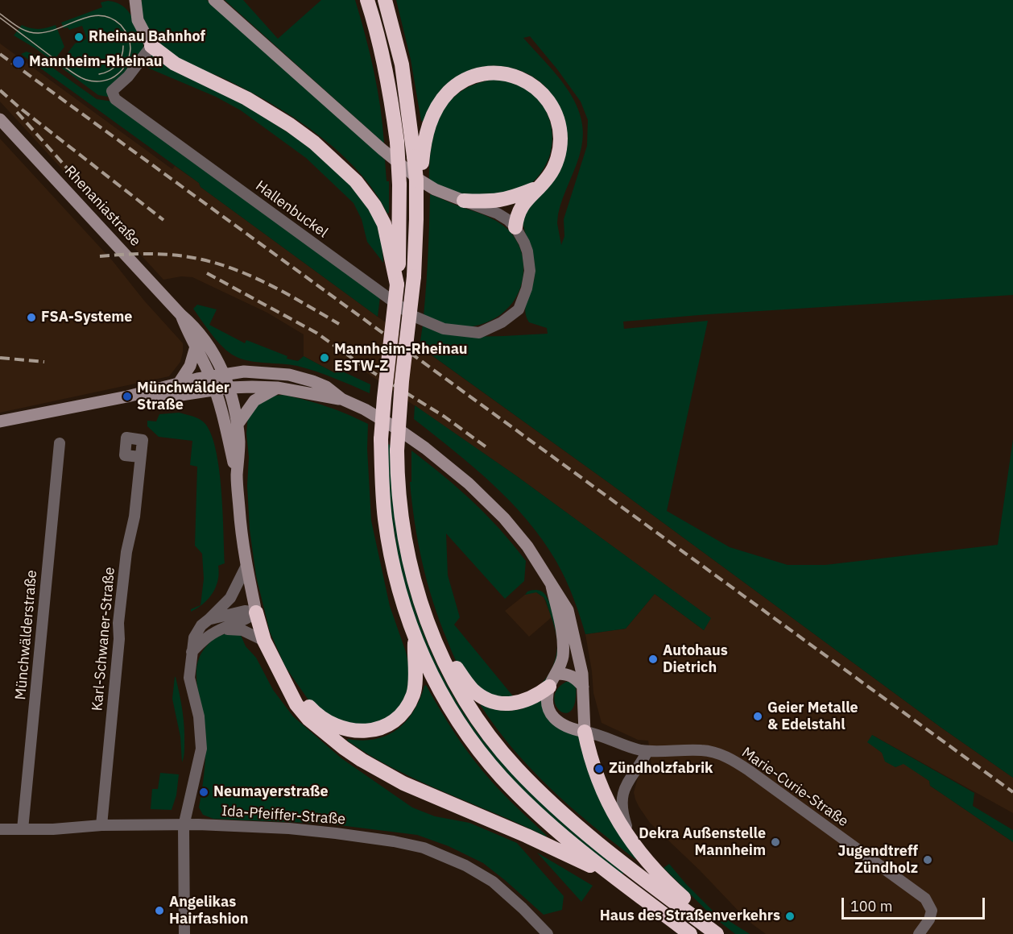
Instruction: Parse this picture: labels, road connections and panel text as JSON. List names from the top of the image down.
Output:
{
  "streets": {
    "main road": ["Rhenaniastraße"],
    "street": [
      "Hallenbuckel",
      "Münchwälderstraße",
      "Karl-Schwaner-Straße",
      "Marie-Curie-Straße",
      "Ida-Pfeiffer-Straße"
    ]
  },
  "crossings": [
    ["Münchwälderstraße", "Ida-Pfeiffer-Straße"],
    ["Karl-Schwaner-Straße", "Ida-Pfeiffer-Straße"]
  ],
  "places": [
    "Rheinau Bahnhof",
    "Mannheim-Rheinau",
    "FSA-Systeme",
    "Mannheim-Rheinau ESTW-Z",
    "Münchwälder Straße",
    "Autohaus Dietrich",
    "Geier Metalle & Edelstahl",
    "Zündholzfabrik",
    "Neumayerstraße",
    "Dekra Außenstelle Mannheim",
    "Jugendtreff Zündholz",
    "Angelikas Hairfashion",
    "Haus des Straßenverkehrs"
  ],
  "scale_bar": "100 m"
}
